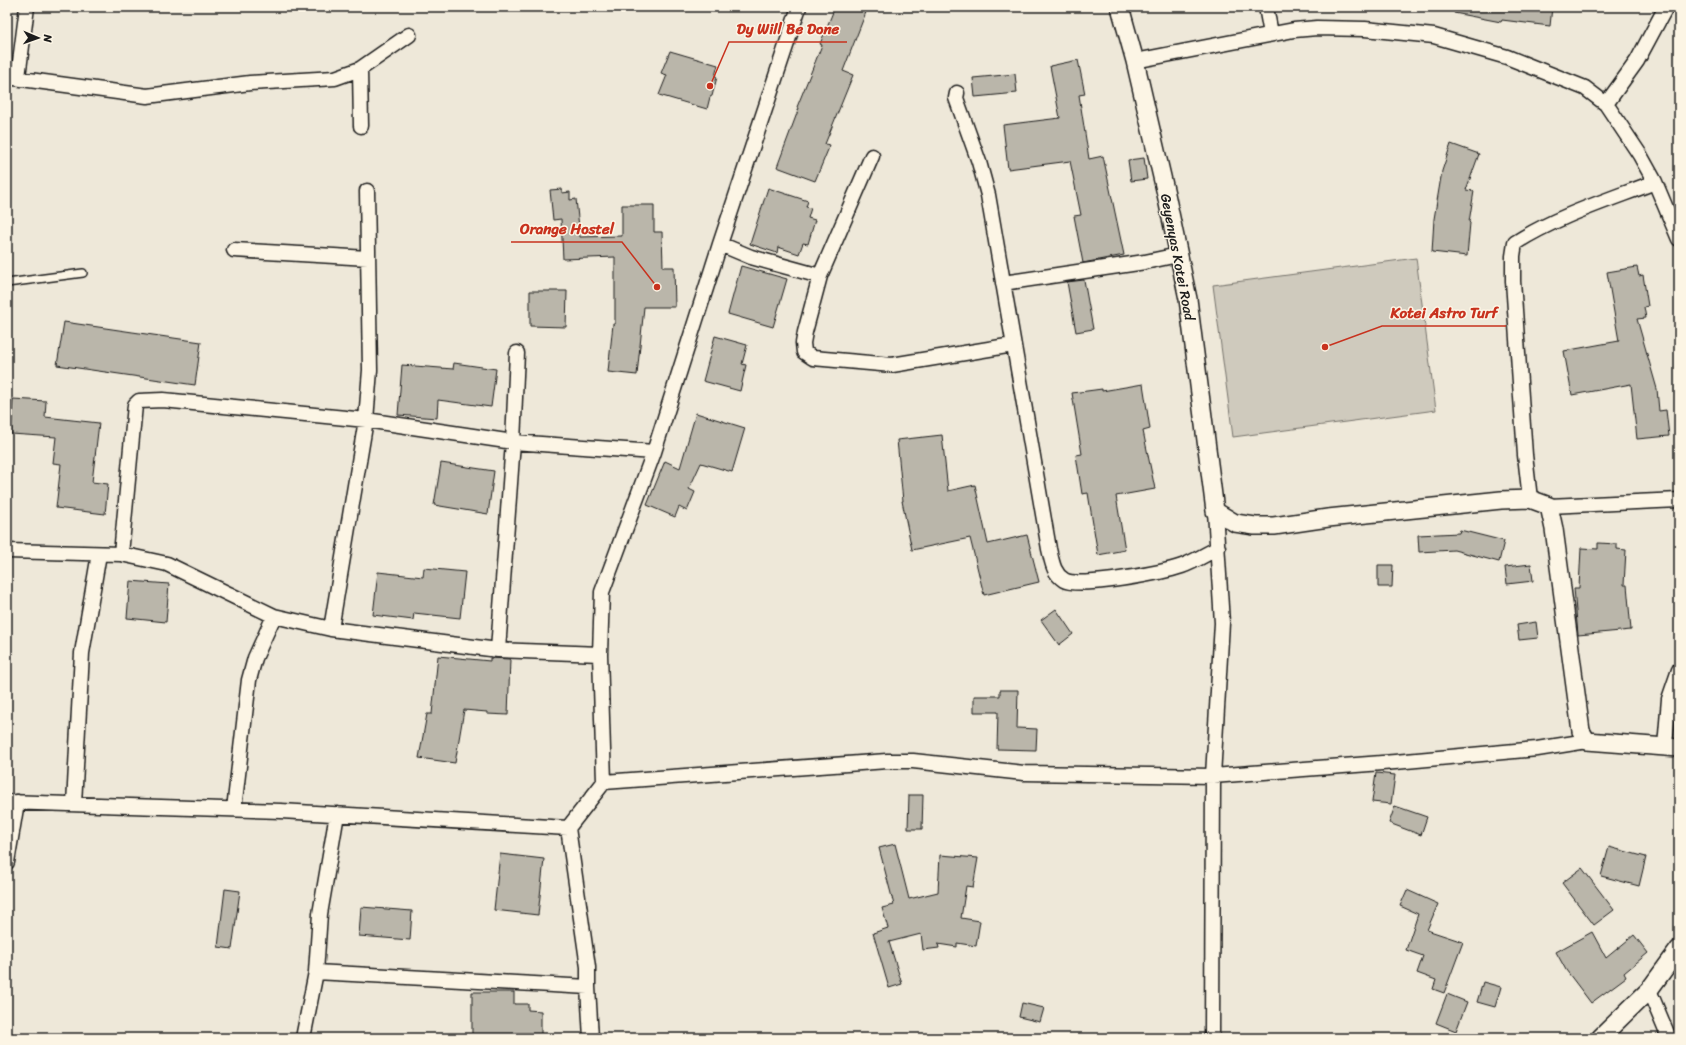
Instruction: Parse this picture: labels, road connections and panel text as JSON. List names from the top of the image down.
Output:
{
  "streets": {
    "street": ["Geyenyas Kotei Road"]
  },
  "places": ["Dy Will Be Done", "Orange Hostel", "Kotei Astro Turf"],
  "north": "right"
}
